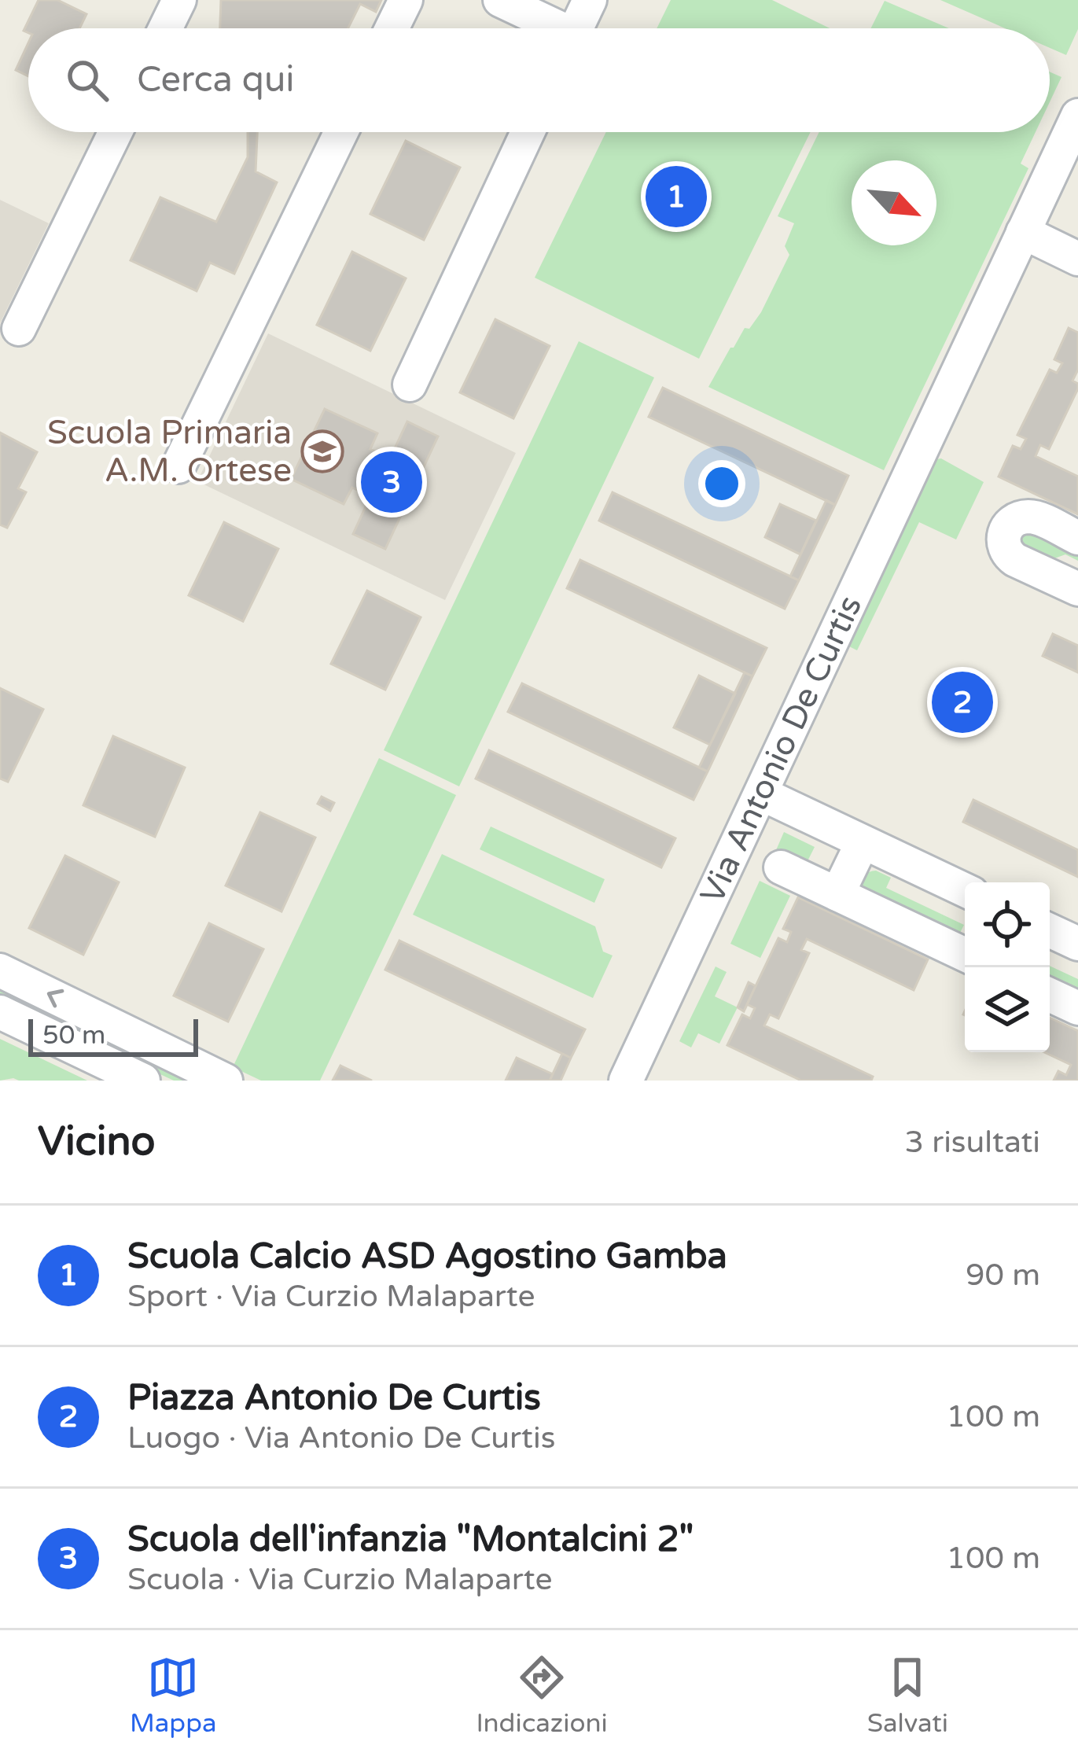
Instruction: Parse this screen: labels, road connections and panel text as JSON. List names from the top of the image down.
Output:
{
  "streets": {
    "street": ["Via Antonio De Curtis"]
  },
  "places": {
    "school or university": ["Scuola Primaria A.M. Ortese"]
  },
  "scale_bar": "50 m",
  "north": "bottom right",
  "page": {
    "search": "Cerca qui",
    "pins": ["1", "3", "2"],
    "scale": "50 m",
    "heading": ["Vicino", "3 risultati"],
    "list": [
      {
        "mark": "1",
        "name": "Scuola Calcio ASD Agostino Gamba",
        "note": "Sport · Via Curzio Malaparte",
        "value": "90 m"
      },
      {
        "mark": "2",
        "name": "Piazza Antonio De Curtis",
        "note": "Luogo · Via Antonio De Curtis",
        "value": "100 m"
      },
      {
        "mark": "3",
        "name": "Scuola dell'infanzia \"Montalcini 2\"",
        "note": "Scuola · Via Curzio Malaparte",
        "value": "100 m"
      }
    ],
    "nav": ["Mappa", "Indicazioni", "Salvati"]
  }
}
